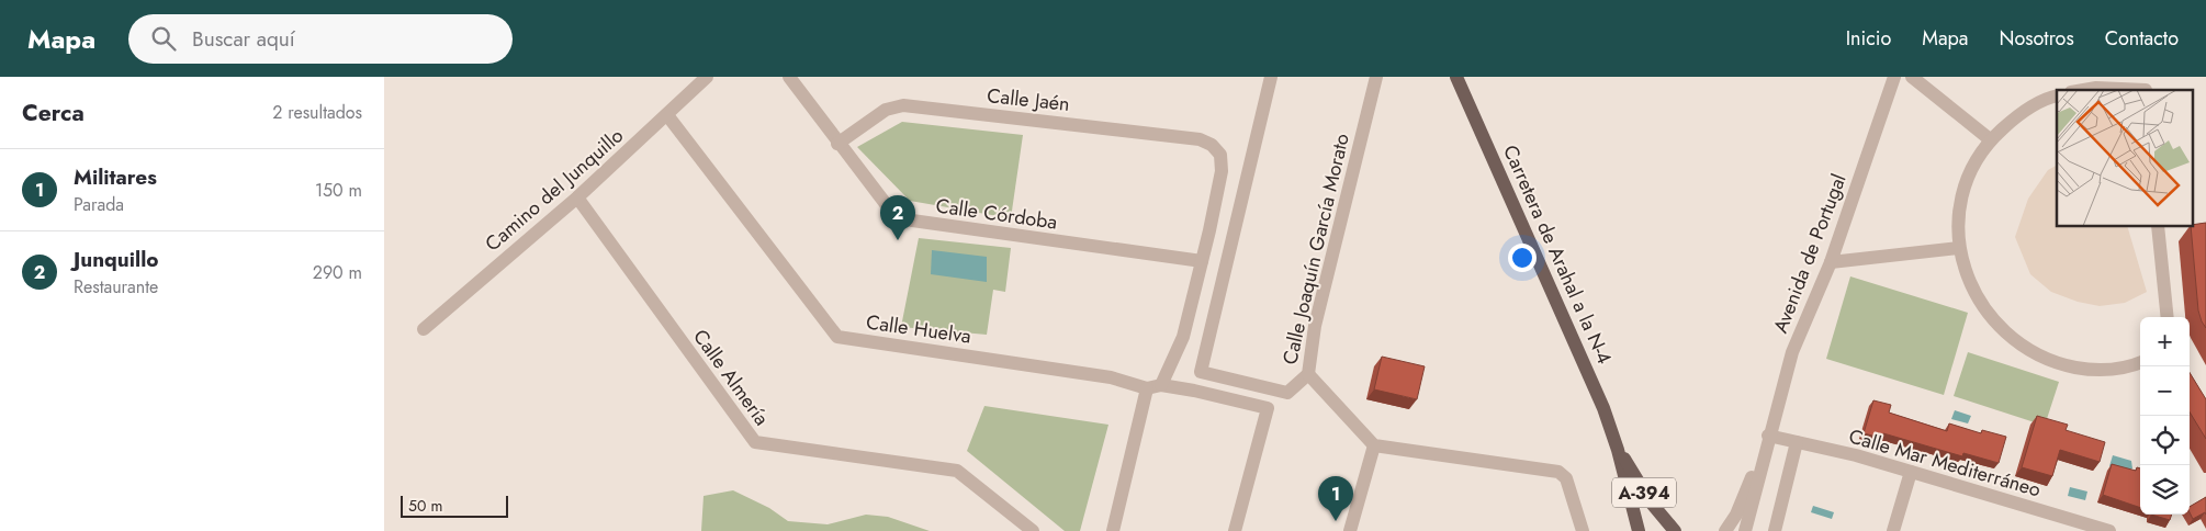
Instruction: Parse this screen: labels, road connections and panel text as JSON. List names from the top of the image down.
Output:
{
  "streets": {
    "main road": ["Carretera de Arahal a la N-4", "A-394"],
    "street": [
      "Calle Jaén",
      "Camino del Junquillo",
      "Calle Córdoba",
      "Calle Joaquín García Morato",
      "Avenida de Portugal",
      "Calle Huelva",
      "Calle Almería",
      "Calle Mar Mediterráneo"
    ]
  },
  "crossings": [
    ["Calle Jaén", "Calle Córdoba"],
    ["Camino del Junquillo", "Calle Huelva"],
    ["Camino del Junquillo", "Calle Almería"],
    ["Avenida de Portugal", "Calle Mar Mediterráneo"]
  ],
  "scale_bar": "50 m",
  "page": {
    "header": "Mapa",
    "search": "Buscar aquí",
    "nav": [
      "Inicio",
      "Mapa",
      "Nosotros",
      "Contacto"
    ],
    "heading": ["Cerca", "2 resultados"],
    "list": [
      {
        "mark": "1",
        "name": "Militares",
        "note": "Parada",
        "value": "150 m"
      },
      {
        "mark": "2",
        "name": "Junquillo",
        "note": "Restaurante",
        "value": "290 m"
      }
    ],
    "pins": ["2", "1"],
    "map_buttons": ["+", "−"],
    "scale": "50 m"
  }
}
